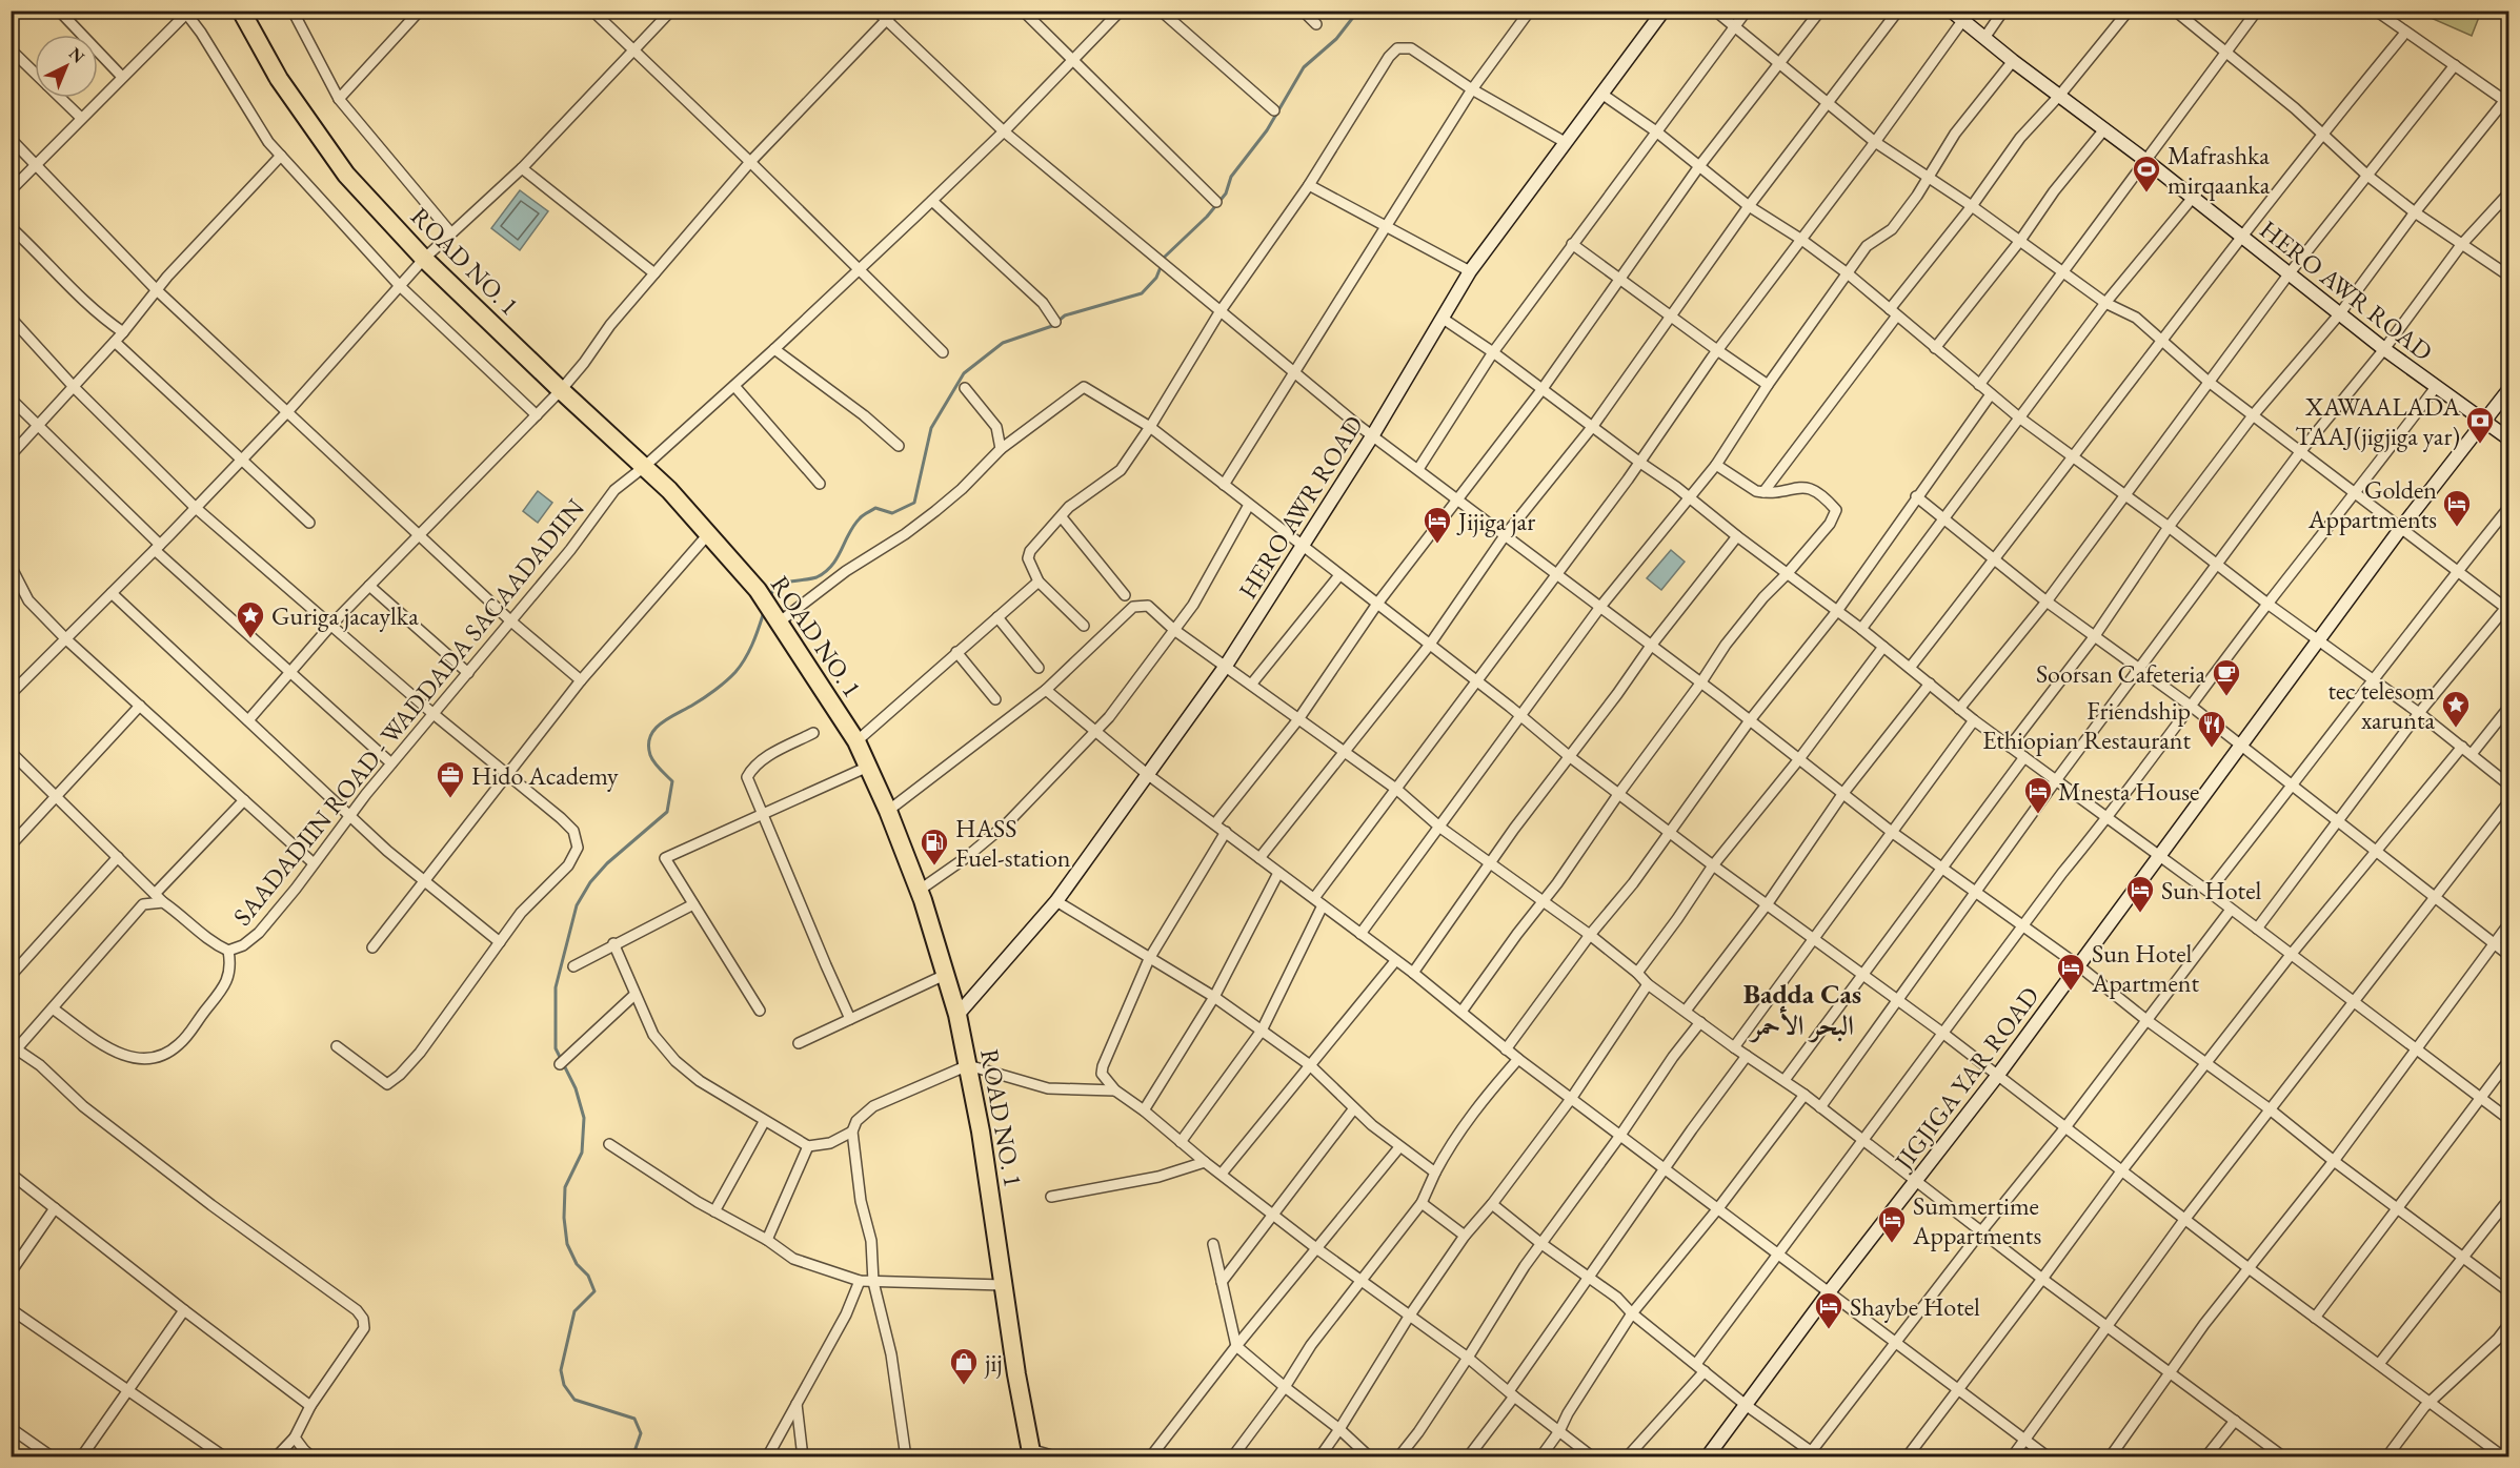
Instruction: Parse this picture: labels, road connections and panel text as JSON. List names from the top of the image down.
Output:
{
  "streets": {
    "highway": ["ROAD NO. 1"],
    "main road": ["HERO AWR ROAD", "JIGJIGA YAR ROAD"],
    "street": ["SAADADIIN ROAD - WADDADA SACAADADIIN"]
  },
  "crossings": [
    ["ROAD NO. 1", "HERO AWR ROAD"],
    ["ROAD NO. 1", "SAADADIIN ROAD - WADDADA SACAADADIIN"],
    ["HERO AWR ROAD", "JIGJIGA YAR ROAD"]
  ],
  "districts": ["Badda Cas البحر الأحمر"],
  "places": {
    "sports": ["Mafrashka mirqaanka"],
    "bank": ["XAWAALADA TAAJ(jigjiga yar)"],
    "hotel": [
      "Golden Appartments",
      "Jijiga jar",
      "Mnesta House",
      "Sun Hotel",
      "Sun Hotel Apartment",
      "Summertime Appartments",
      "Shaybe Hotel"
    ],
    "place": ["Guriga jacaylka", "tec telesom xarunta"],
    "cafe": ["Soorsan Cafeteria"],
    "restaurant": ["Friendship Ethiopian Restaurant"],
    "office": ["Hido Academy"],
    "fuel station": ["HASS Fuel-station"],
    "shop": ["jij"]
  },
  "north": "top right"
}
